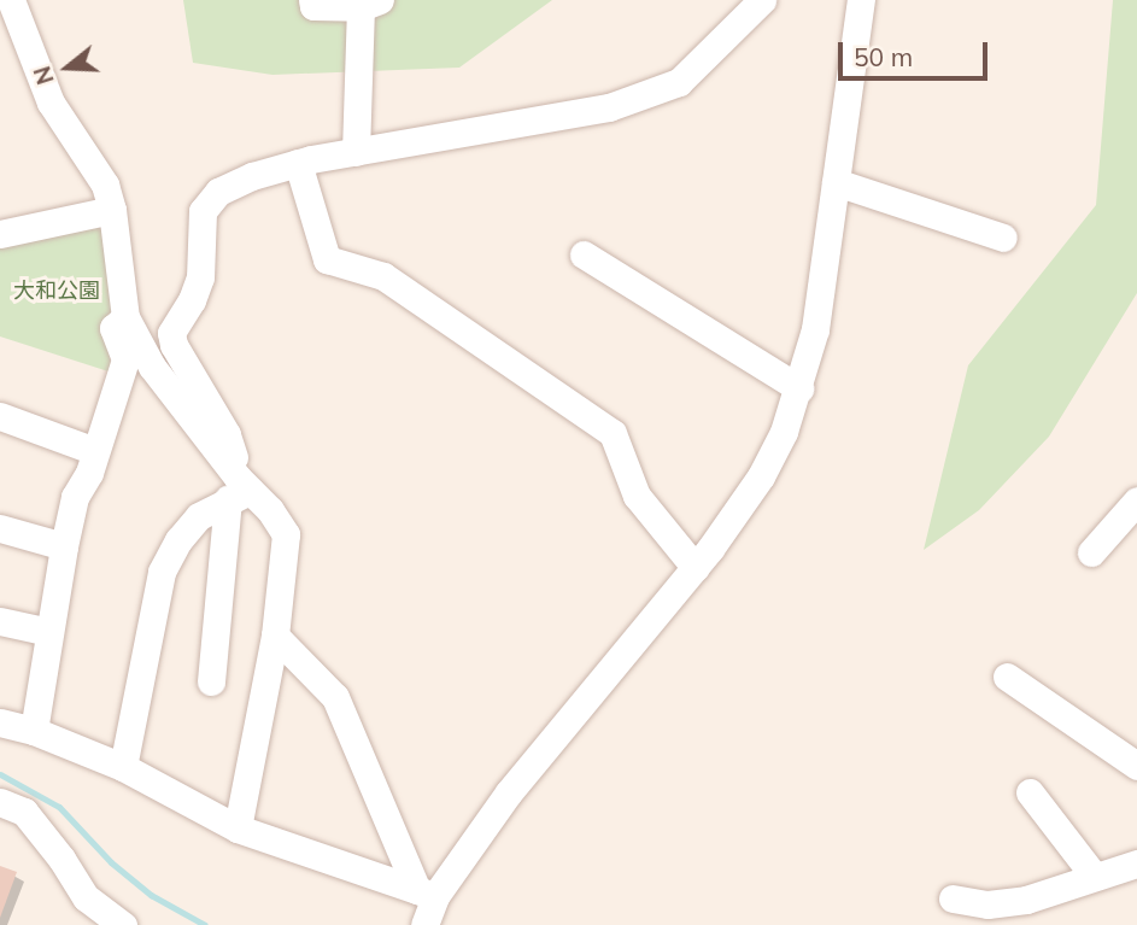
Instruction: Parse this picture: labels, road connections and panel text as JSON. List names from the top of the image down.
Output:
{
  "parks": ["大和公園"],
  "scale_bar": "50 m",
  "north": "left"
}
